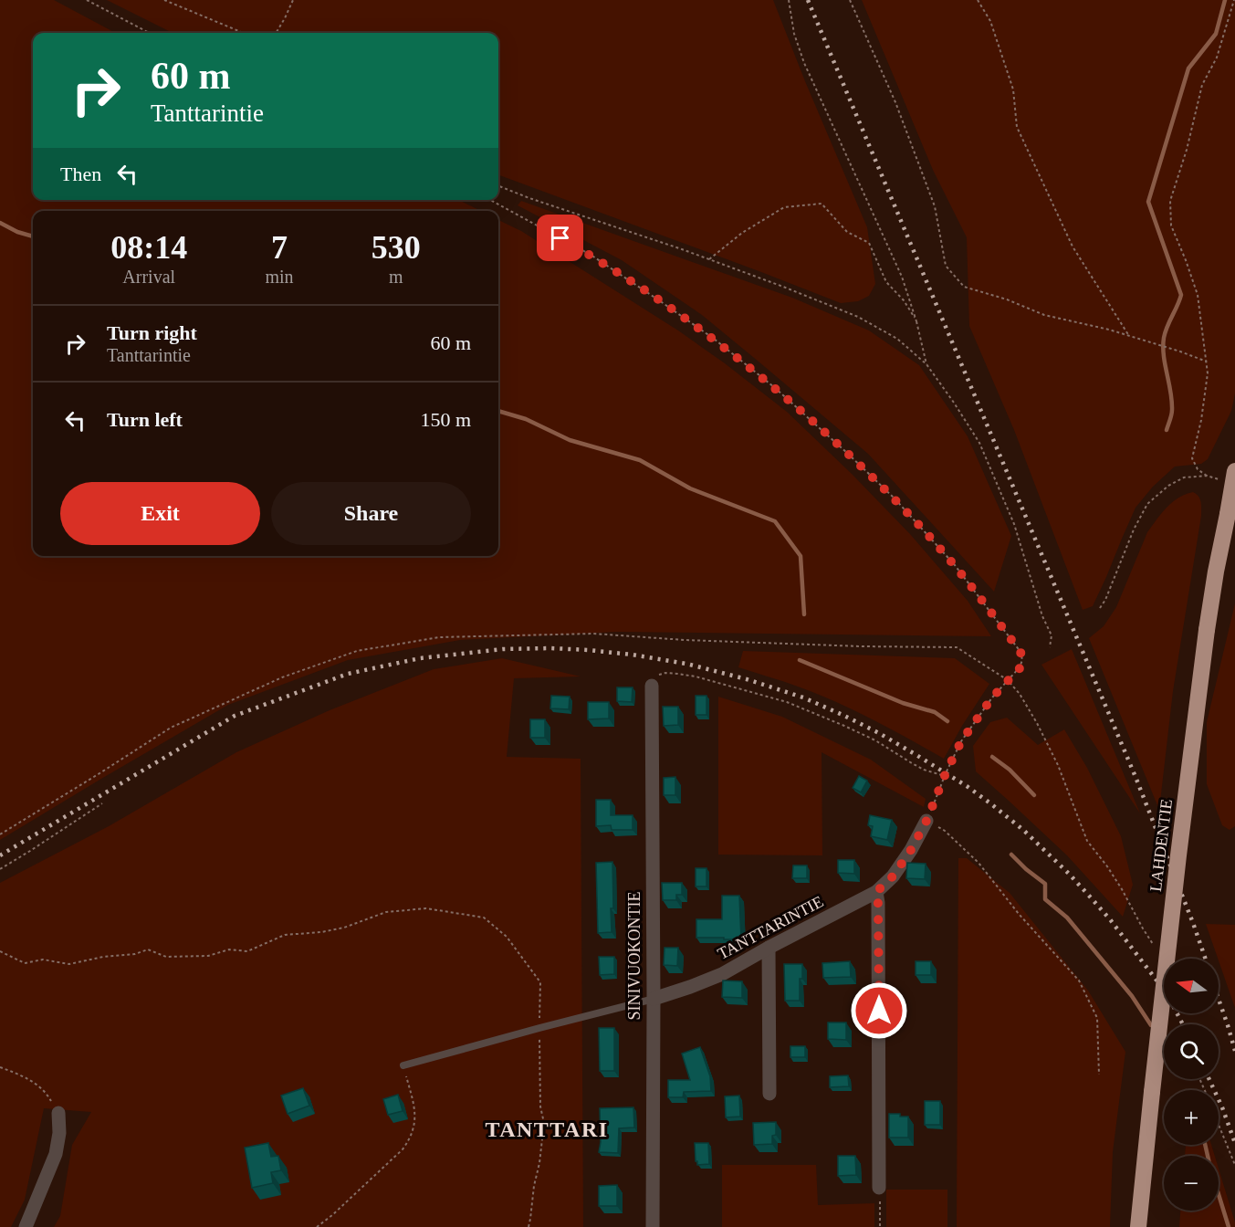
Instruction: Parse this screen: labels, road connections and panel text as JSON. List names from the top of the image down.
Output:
{
  "streets": {
    "highway": ["LAHDENTIE"],
    "street": ["TANTTARINTIE", "SINIVUOKONTIE"]
  },
  "crossings": [
    ["TANTTARINTIE", "SINIVUOKONTIE"]
  ],
  "districts": ["TANTTARI"],
  "north": "left",
  "page": {
    "turn": ["60 m", "Tanttarintie"],
    "then": "Then",
    "eta": [
      "08:14",
      "Arrival",
      "7",
      "min",
      "530",
      "m"
    ],
    "list": [
      {
        "name": "Turn right",
        "note": "Tanttarintie",
        "value": "60 m"
      },
      {
        "name": "Turn left",
        "value": "150 m"
      }
    ],
    "buttons": ["Exit", "Share"],
    "map_buttons": ["+", "−"]
  }
}
